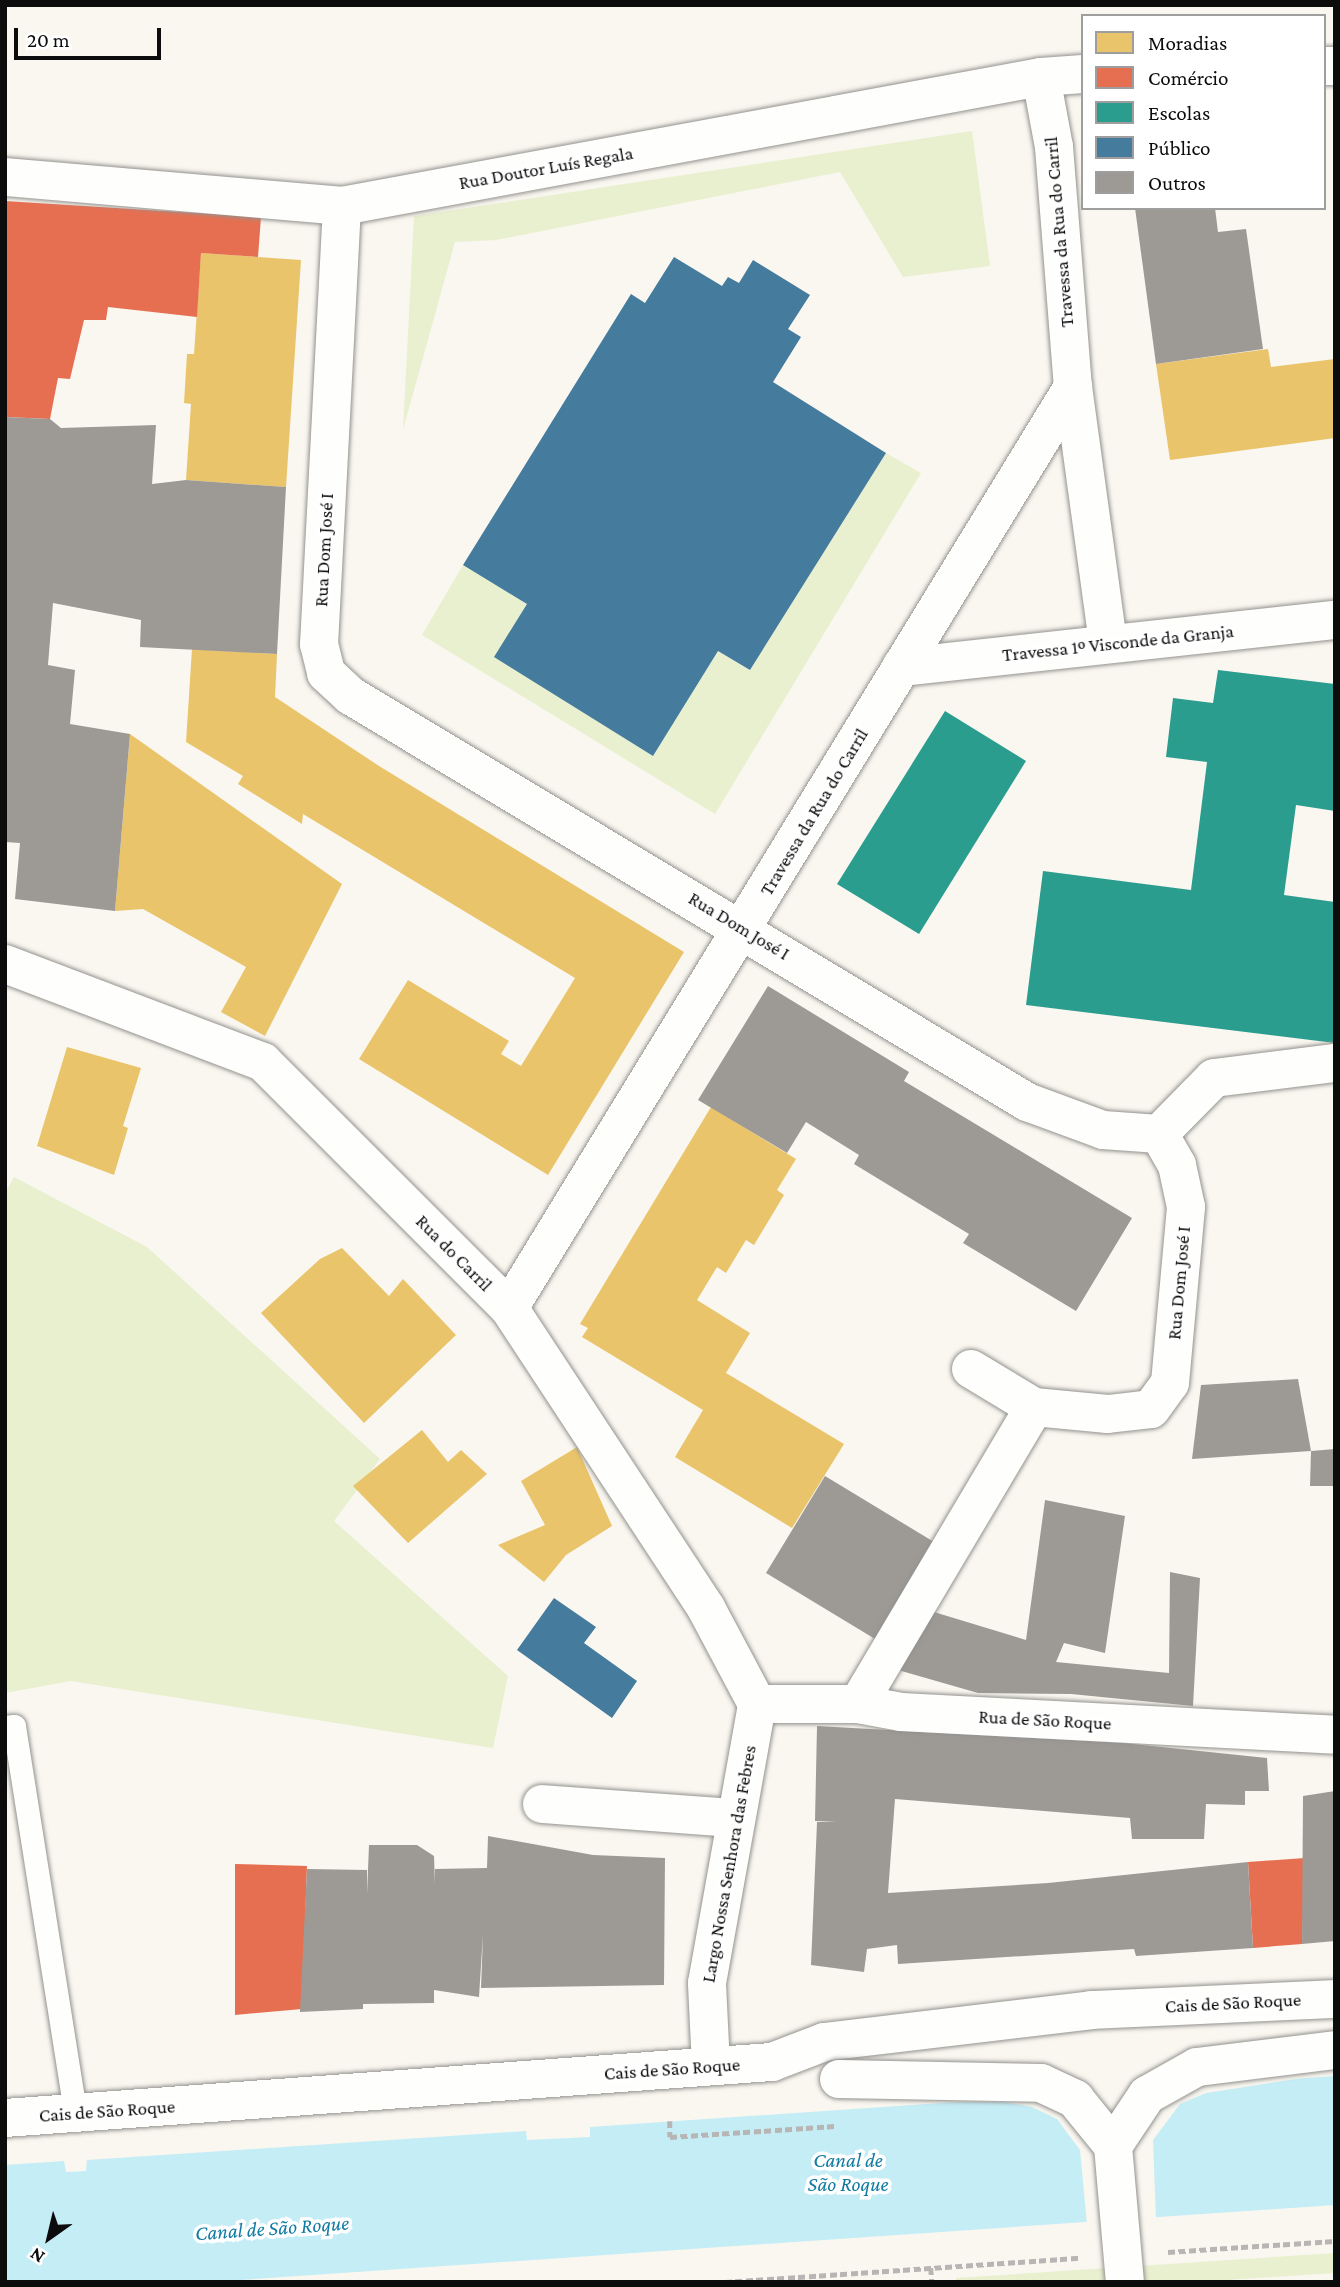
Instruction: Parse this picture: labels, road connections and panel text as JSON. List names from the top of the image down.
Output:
{
  "streets": {
    "street": [
      "Rua Doutor Luís Regala",
      "Travessa da Rua do Carril",
      "Rua Dom José I",
      "Travessa 1º Visconde da Granja",
      "Rua do Carril",
      "Rua de São Roque",
      "Largo Nossa Senhora das Febres",
      "Cais de São Roque"
    ]
  },
  "crossings": [
    ["Rua Doutor Luís Regala", "Travessa da Rua do Carril"],
    ["Rua Doutor Luís Regala", "Rua Dom José I"],
    ["Travessa da Rua do Carril", "Rua Dom José I"],
    ["Travessa da Rua do Carril", "Travessa 1º Visconde da Granja"],
    ["Travessa da Rua do Carril", "Rua do Carril"],
    ["Rua do Carril", "Rua de São Roque"],
    ["Rua do Carril", "Largo Nossa Senhora das Febres"],
    ["Rua de São Roque", "Largo Nossa Senhora das Febres"],
    ["Largo Nossa Senhora das Febres", "Cais de São Roque"]
  ],
  "water": ["Canal de São Roque"],
  "legend": [
    "Moradias",
    "Comércio",
    "Escolas",
    "Público",
    "Outros"
  ],
  "scale_bar": "20 m",
  "north": "bottom left"
}
